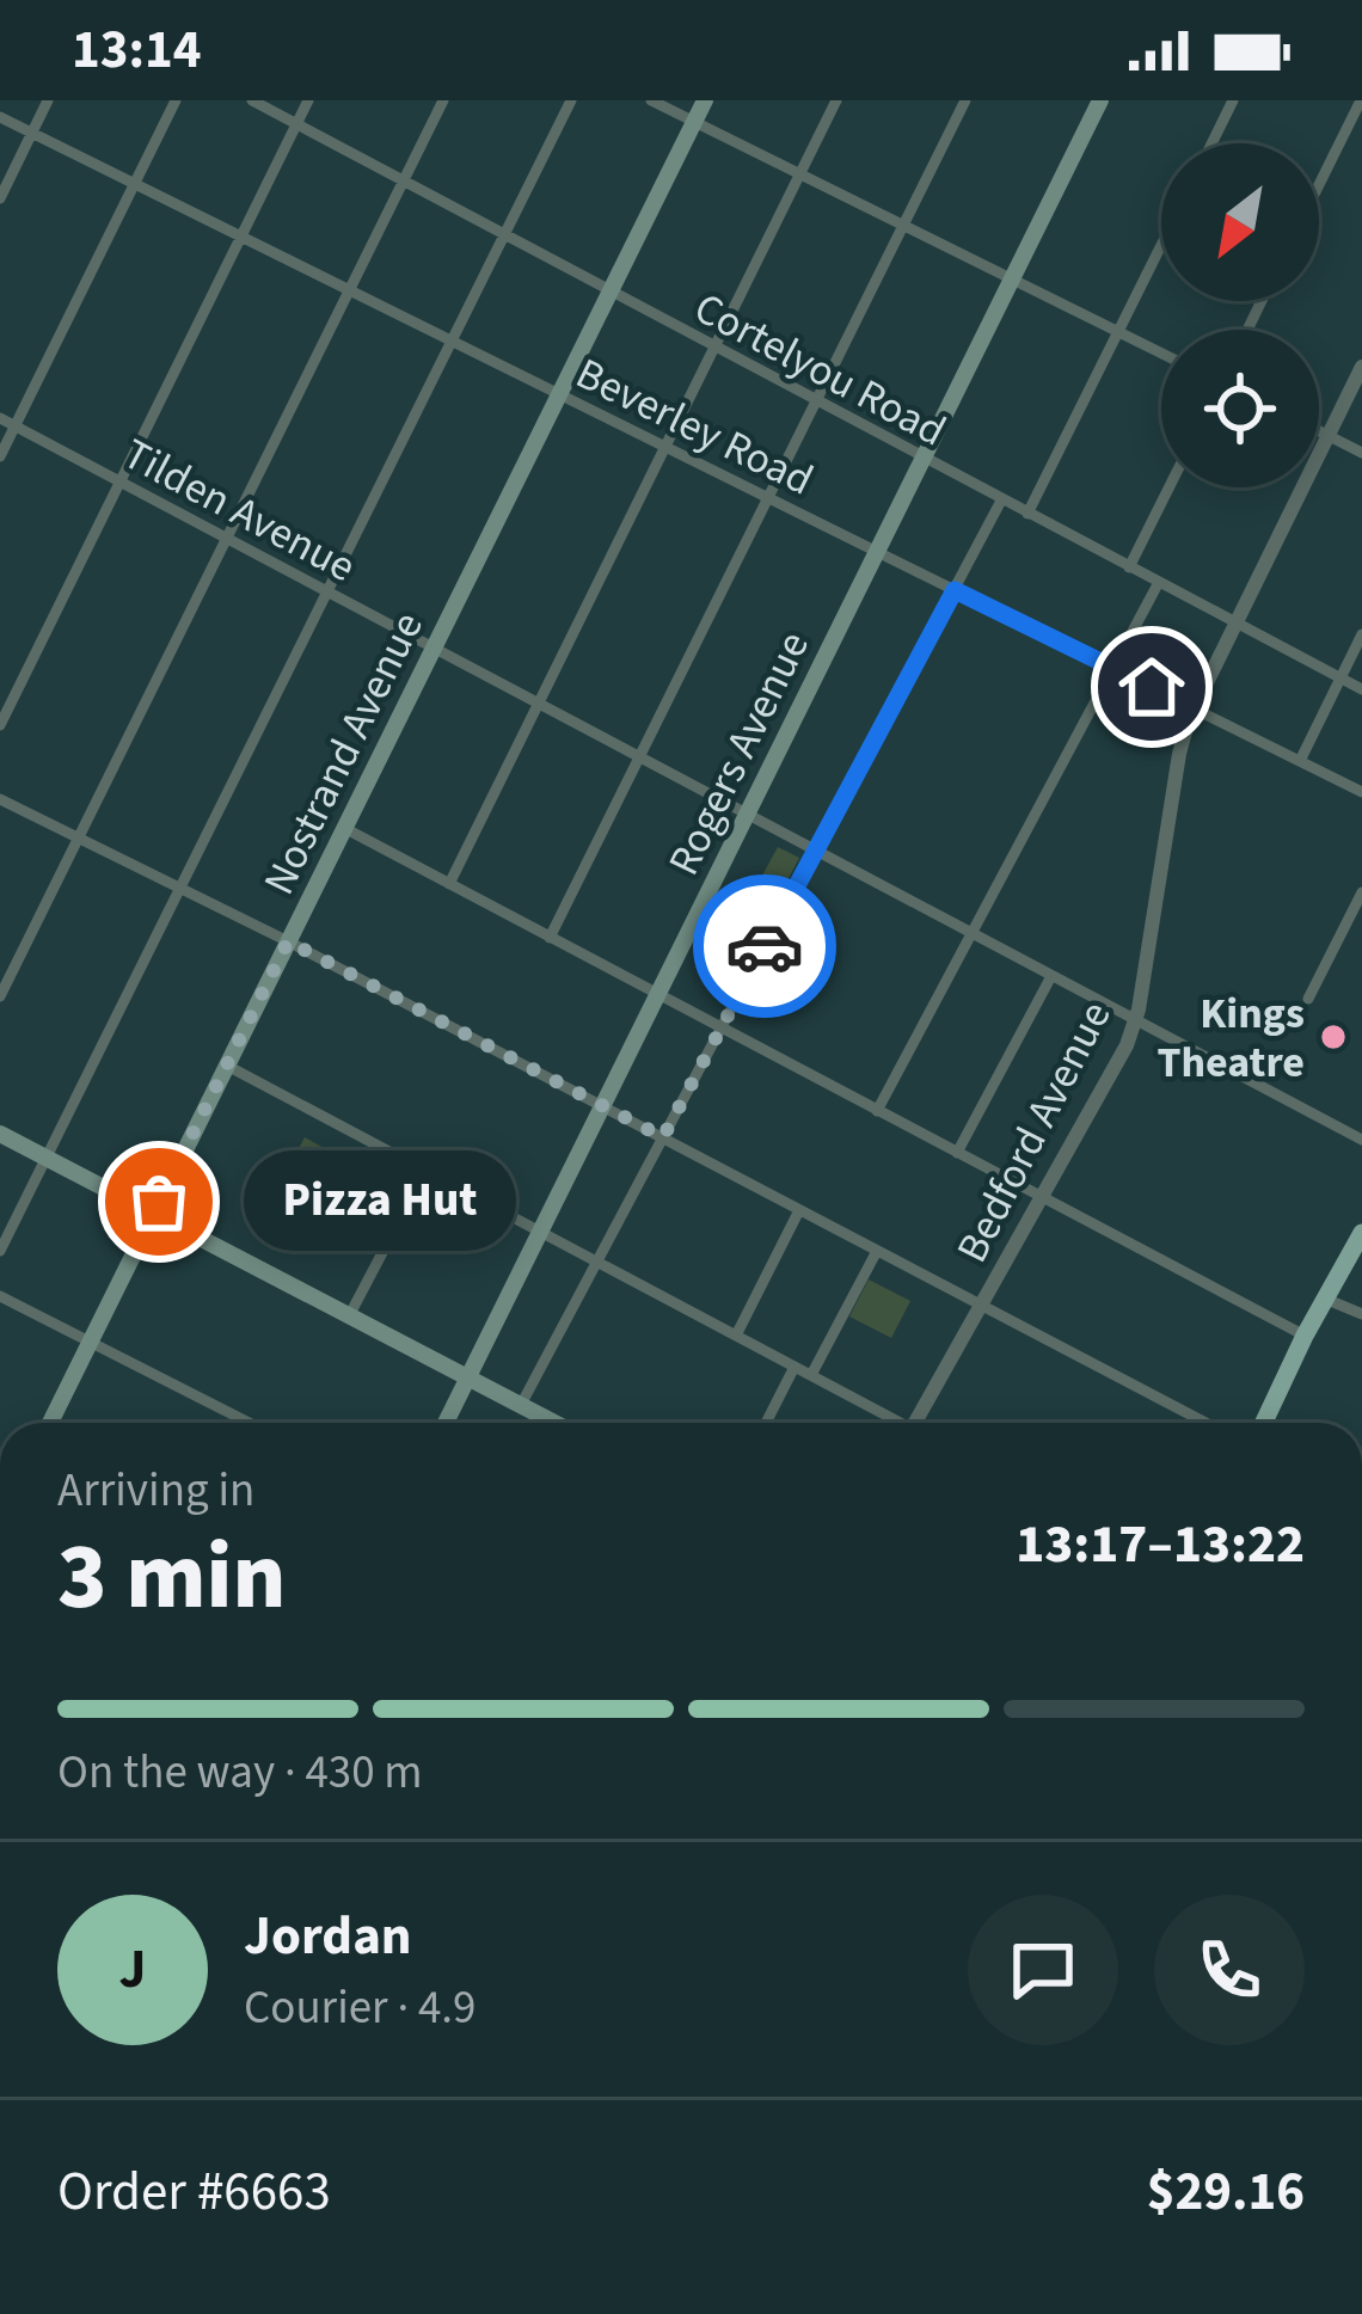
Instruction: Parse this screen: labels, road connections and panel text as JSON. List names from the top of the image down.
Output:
{
  "streets": {
    "main road": ["Nostrand Avenue", "Rogers Avenue"],
    "street": [
      "Cortelyou Road",
      "Beverley Road",
      "Tilden Avenue",
      "Bedford Avenue"
    ]
  },
  "crossings": [
    ["Cortelyou Road", "Nostrand Avenue"],
    ["Cortelyou Road", "Rogers Avenue"],
    ["Cortelyou Road", "Bedford Avenue"],
    ["Beverley Road", "Nostrand Avenue"],
    ["Beverley Road", "Rogers Avenue"],
    ["Beverley Road", "Bedford Avenue"],
    ["Tilden Avenue", "Nostrand Avenue"],
    ["Tilden Avenue", "Rogers Avenue"],
    ["Tilden Avenue", "Bedford Avenue"]
  ],
  "places": ["Kings Theatre", "Pizza Hut"],
  "north": "bottom left",
  "page": {
    "status": "13:14",
    "bubble": "Pizza Hut",
    "heading": ["3 min", "Arriving in", "13:17–13:22"],
    "panel": [
      "Jordan",
      "Courier · 4.9",
      "Order #6663",
      "$29.16"
    ],
    "bar": "On the way · 430 m",
    "round": "J"
  }
}
